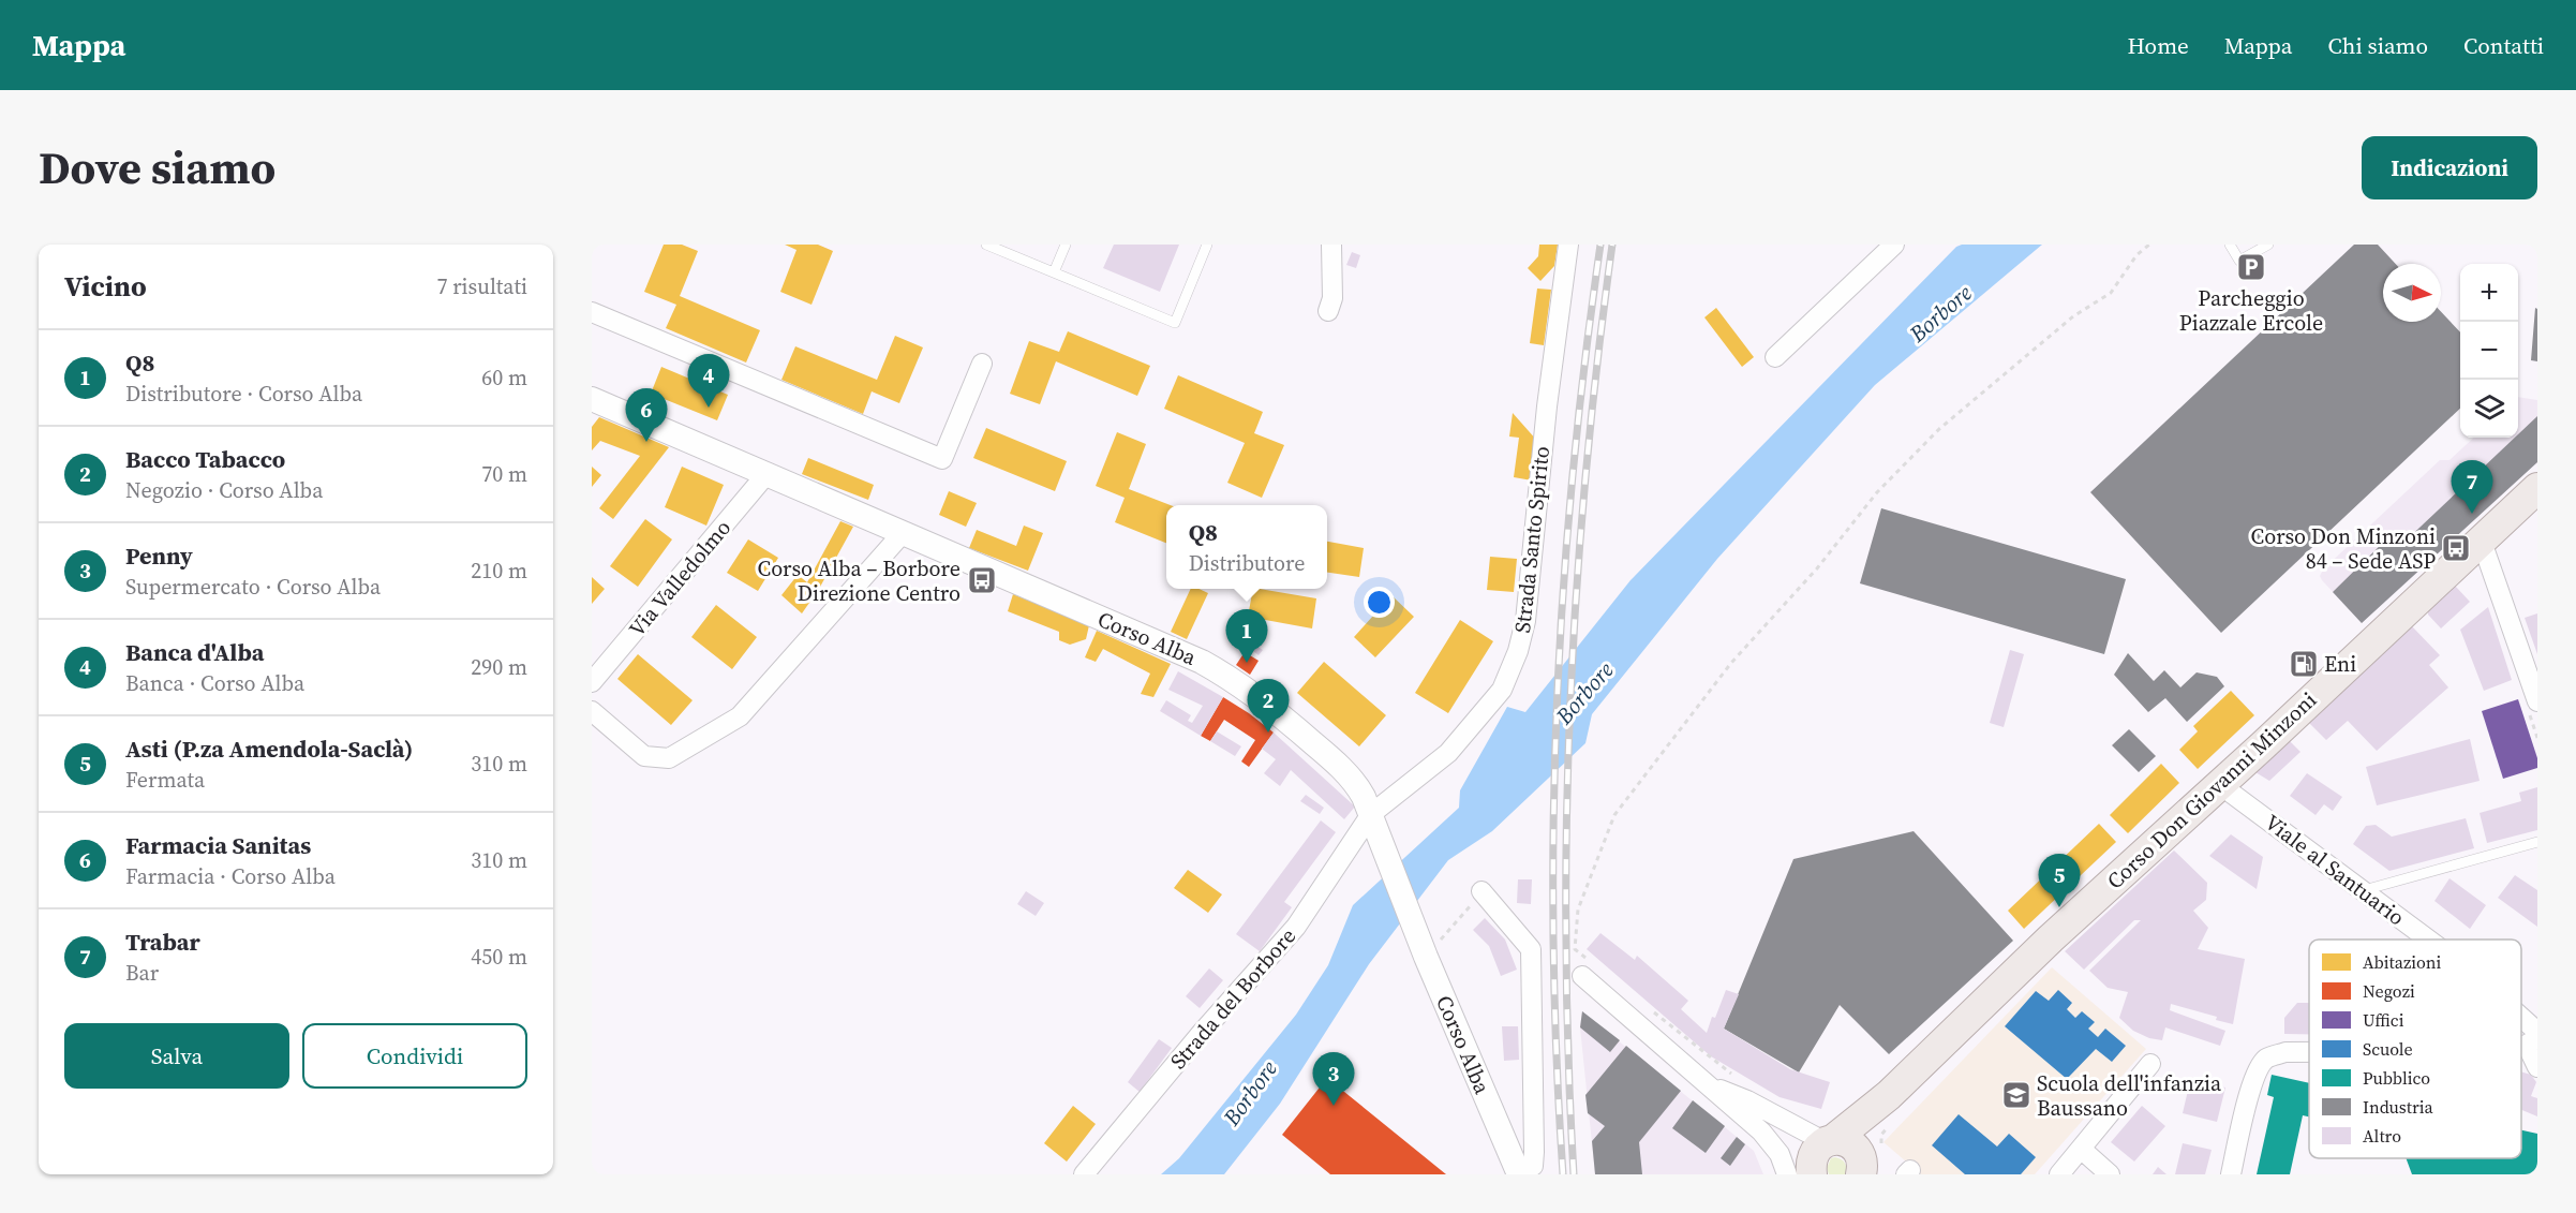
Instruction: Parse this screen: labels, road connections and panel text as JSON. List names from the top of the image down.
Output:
{
  "streets": {
    "main road": ["Corso Don Giovanni Minzoni"],
    "street": [
      "Strada Santo Spirito",
      "Via Valledolmo",
      "Corso Alba",
      "Viale al Santuario",
      "Strada del Borbore"
    ]
  },
  "crossings": [
    ["Strada Santo Spirito", "Corso Alba"],
    ["Strada Santo Spirito", "Strada del Borbore"],
    ["Via Valledolmo", "Corso Alba"],
    ["Corso Alba", "Strada del Borbore"],
    ["Corso Don Giovanni Minzoni", "Viale al Santuario"]
  ],
  "water": ["Borbore"],
  "places": {
    "parking": ["Parcheggio Piazzale Ercole"],
    "bus stop": ["Corso Don Minzoni 84 – Sede ASP", "Corso Alba – Borbore Direzione Centro"],
    "fuel station": ["Eni"],
    "school or university": ["Scuola dell'infanzia Baussano"]
  },
  "legend": [
    "Abitazioni",
    "Negozi",
    "Uffici",
    "Scuole",
    "Pubblico",
    "Industria",
    "Altro"
  ],
  "north": "right",
  "page": {
    "header": "Mappa",
    "nav": [
      "Home",
      "Mappa",
      "Chi siamo",
      "Contatti"
    ],
    "title": "Dove siamo",
    "buttons": [
      "Indicazioni",
      ["Salva", "Condividi"]
    ],
    "heading": ["Vicino", "7 risultati"],
    "map_buttons": ["+", "−"],
    "list": [
      {
        "mark": "1",
        "name": "Q8",
        "note": "Distributore · Corso Alba",
        "value": "60 m"
      },
      {
        "mark": "2",
        "name": "Bacco Tabacco",
        "note": "Negozio · Corso Alba",
        "value": "70 m"
      },
      {
        "mark": "3",
        "name": "Penny",
        "note": "Supermercato · Corso Alba",
        "value": "210 m"
      },
      {
        "mark": "4",
        "name": "Banca d'Alba",
        "note": "Banca · Corso Alba",
        "value": "290 m"
      },
      {
        "mark": "5",
        "name": "Asti (P.za Amendola-Saclà)",
        "note": "Fermata",
        "value": "310 m"
      },
      {
        "mark": "6",
        "name": "Farmacia Sanitas",
        "note": "Farmacia · Corso Alba",
        "value": "310 m"
      },
      {
        "mark": "7",
        "name": "Trabar",
        "note": "Bar",
        "value": "450 m"
      }
    ],
    "pins": [
      "4",
      "6",
      "7",
      "1",
      "2",
      "5",
      "3"
    ],
    "popup": ["Q8", "Distributore"]
  }
}
